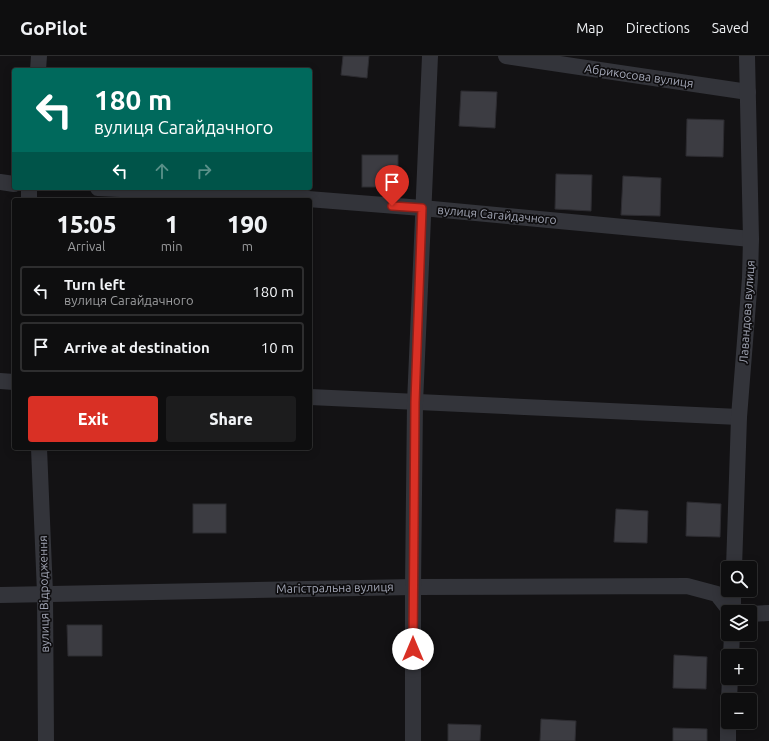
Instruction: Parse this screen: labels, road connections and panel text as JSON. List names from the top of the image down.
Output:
{
  "streets": {
    "street": [
      "Абрикосова вулиця",
      "вулиця Сагайдачного",
      "Лавандова вулиця",
      "Магістральна вулиця",
      "вулиця Відродження"
    ]
  },
  "crossings": [
    ["Абрикосова вулиця", "Лавандова вулиця"],
    ["вулиця Сагайдачного", "Лавандова вулиця"],
    ["Магістральна вулиця", "вулиця Відродження"]
  ],
  "page": {
    "header": "GoPilot",
    "nav": ["Map", "Directions", "Saved"],
    "turn": ["180 m", "вулиця Сагайдачного"],
    "eta": [
      "15:05",
      "Arrival",
      "1",
      "min",
      "190",
      "m"
    ],
    "list": [
      {
        "name": "Turn left",
        "note": "вулиця Сагайдачного",
        "value": "180 m"
      },
      {
        "name": "Arrive at destination",
        "value": "10 m"
      }
    ],
    "buttons": ["Exit", "Share"],
    "map_buttons": ["+", "−"]
  }
}
